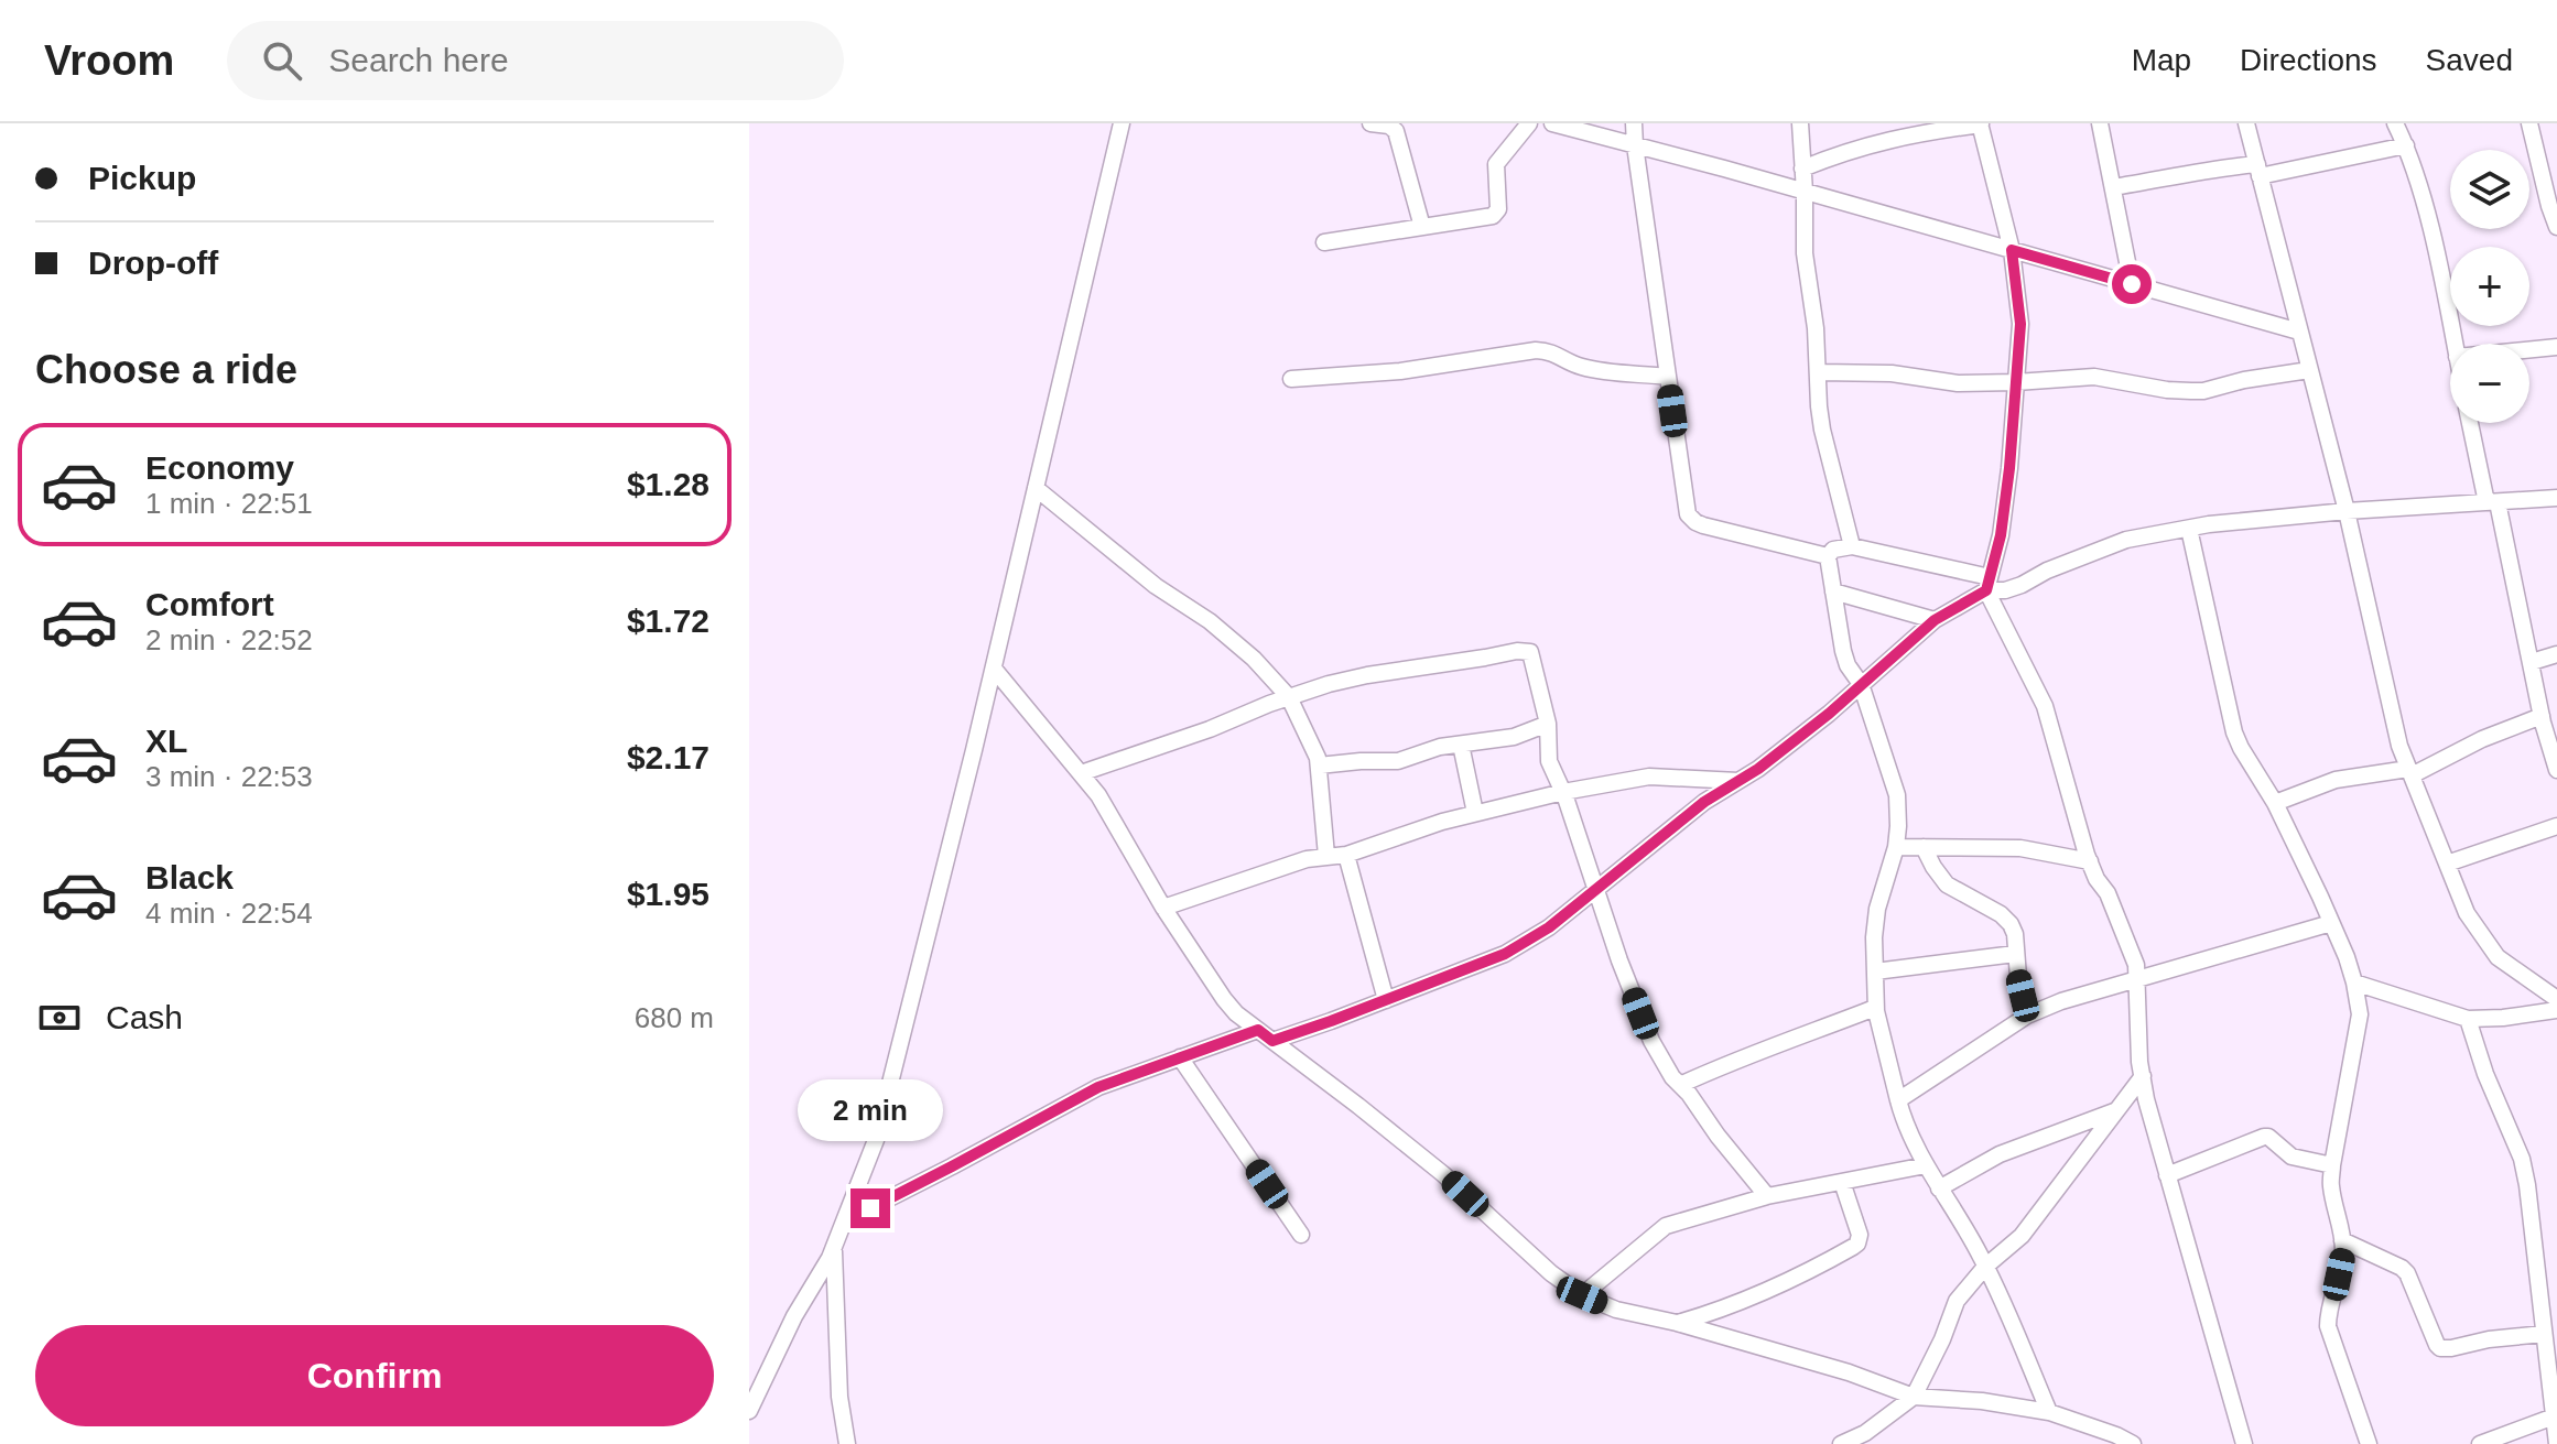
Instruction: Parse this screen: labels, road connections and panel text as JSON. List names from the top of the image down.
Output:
{
  "page": {
    "header": "Vroom",
    "search": "Search here",
    "nav": ["Map", "Directions", "Saved"],
    "banner": ["Pickup", "Drop-off"],
    "map_buttons": ["+", "−"],
    "heading": "Choose a ride",
    "list": [
      {
        "name": "Economy",
        "note": "1 min · 22:51",
        "value": "$1.28"
      },
      {
        "name": "Comfort",
        "note": "2 min · 22:52",
        "value": "$1.72"
      },
      {
        "name": "XL",
        "note": "3 min · 22:53",
        "value": "$2.17"
      },
      {
        "name": "Black",
        "note": "4 min · 22:54",
        "value": "$1.95"
      }
    ],
    "pay": ["Cash", "680 m"],
    "bubble": "2 min",
    "buttons": "Confirm"
  }
}
